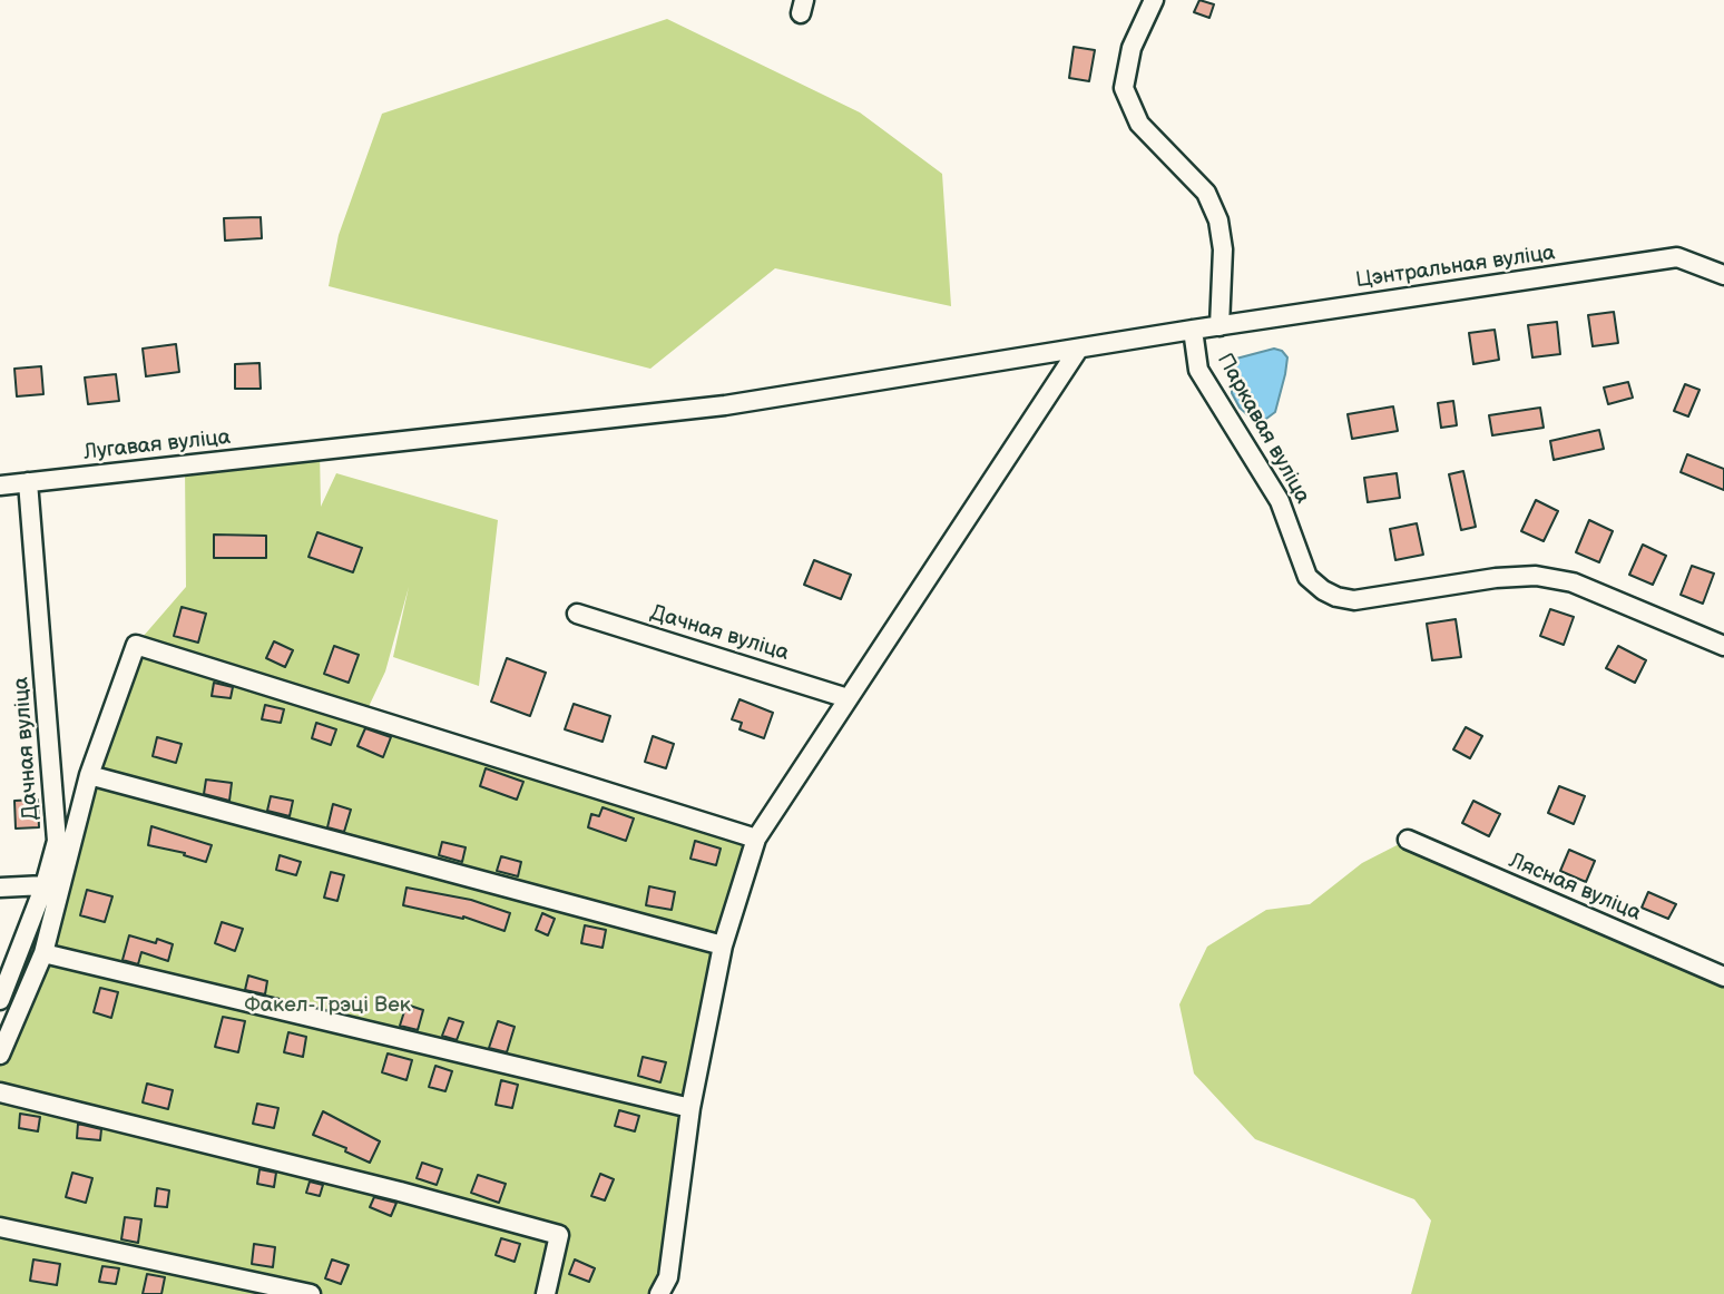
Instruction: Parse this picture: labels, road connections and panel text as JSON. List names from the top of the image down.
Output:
{
  "streets": {
    "street": [
      "Цэнтральная вуліца",
      "Паркавая вуліца",
      "Лугавая вуліца",
      "Дачная вуліца",
      "Лясная вуліца"
    ]
  },
  "crossings": [
    ["Цэнтральная вуліца", "Паркавая вуліца"],
    ["Цэнтральная вуліца", "Лугавая вуліца"],
    ["Лугавая вуліца", "Дачная вуліца"]
  ],
  "parks": ["Факел-Трэці Век"]
}
